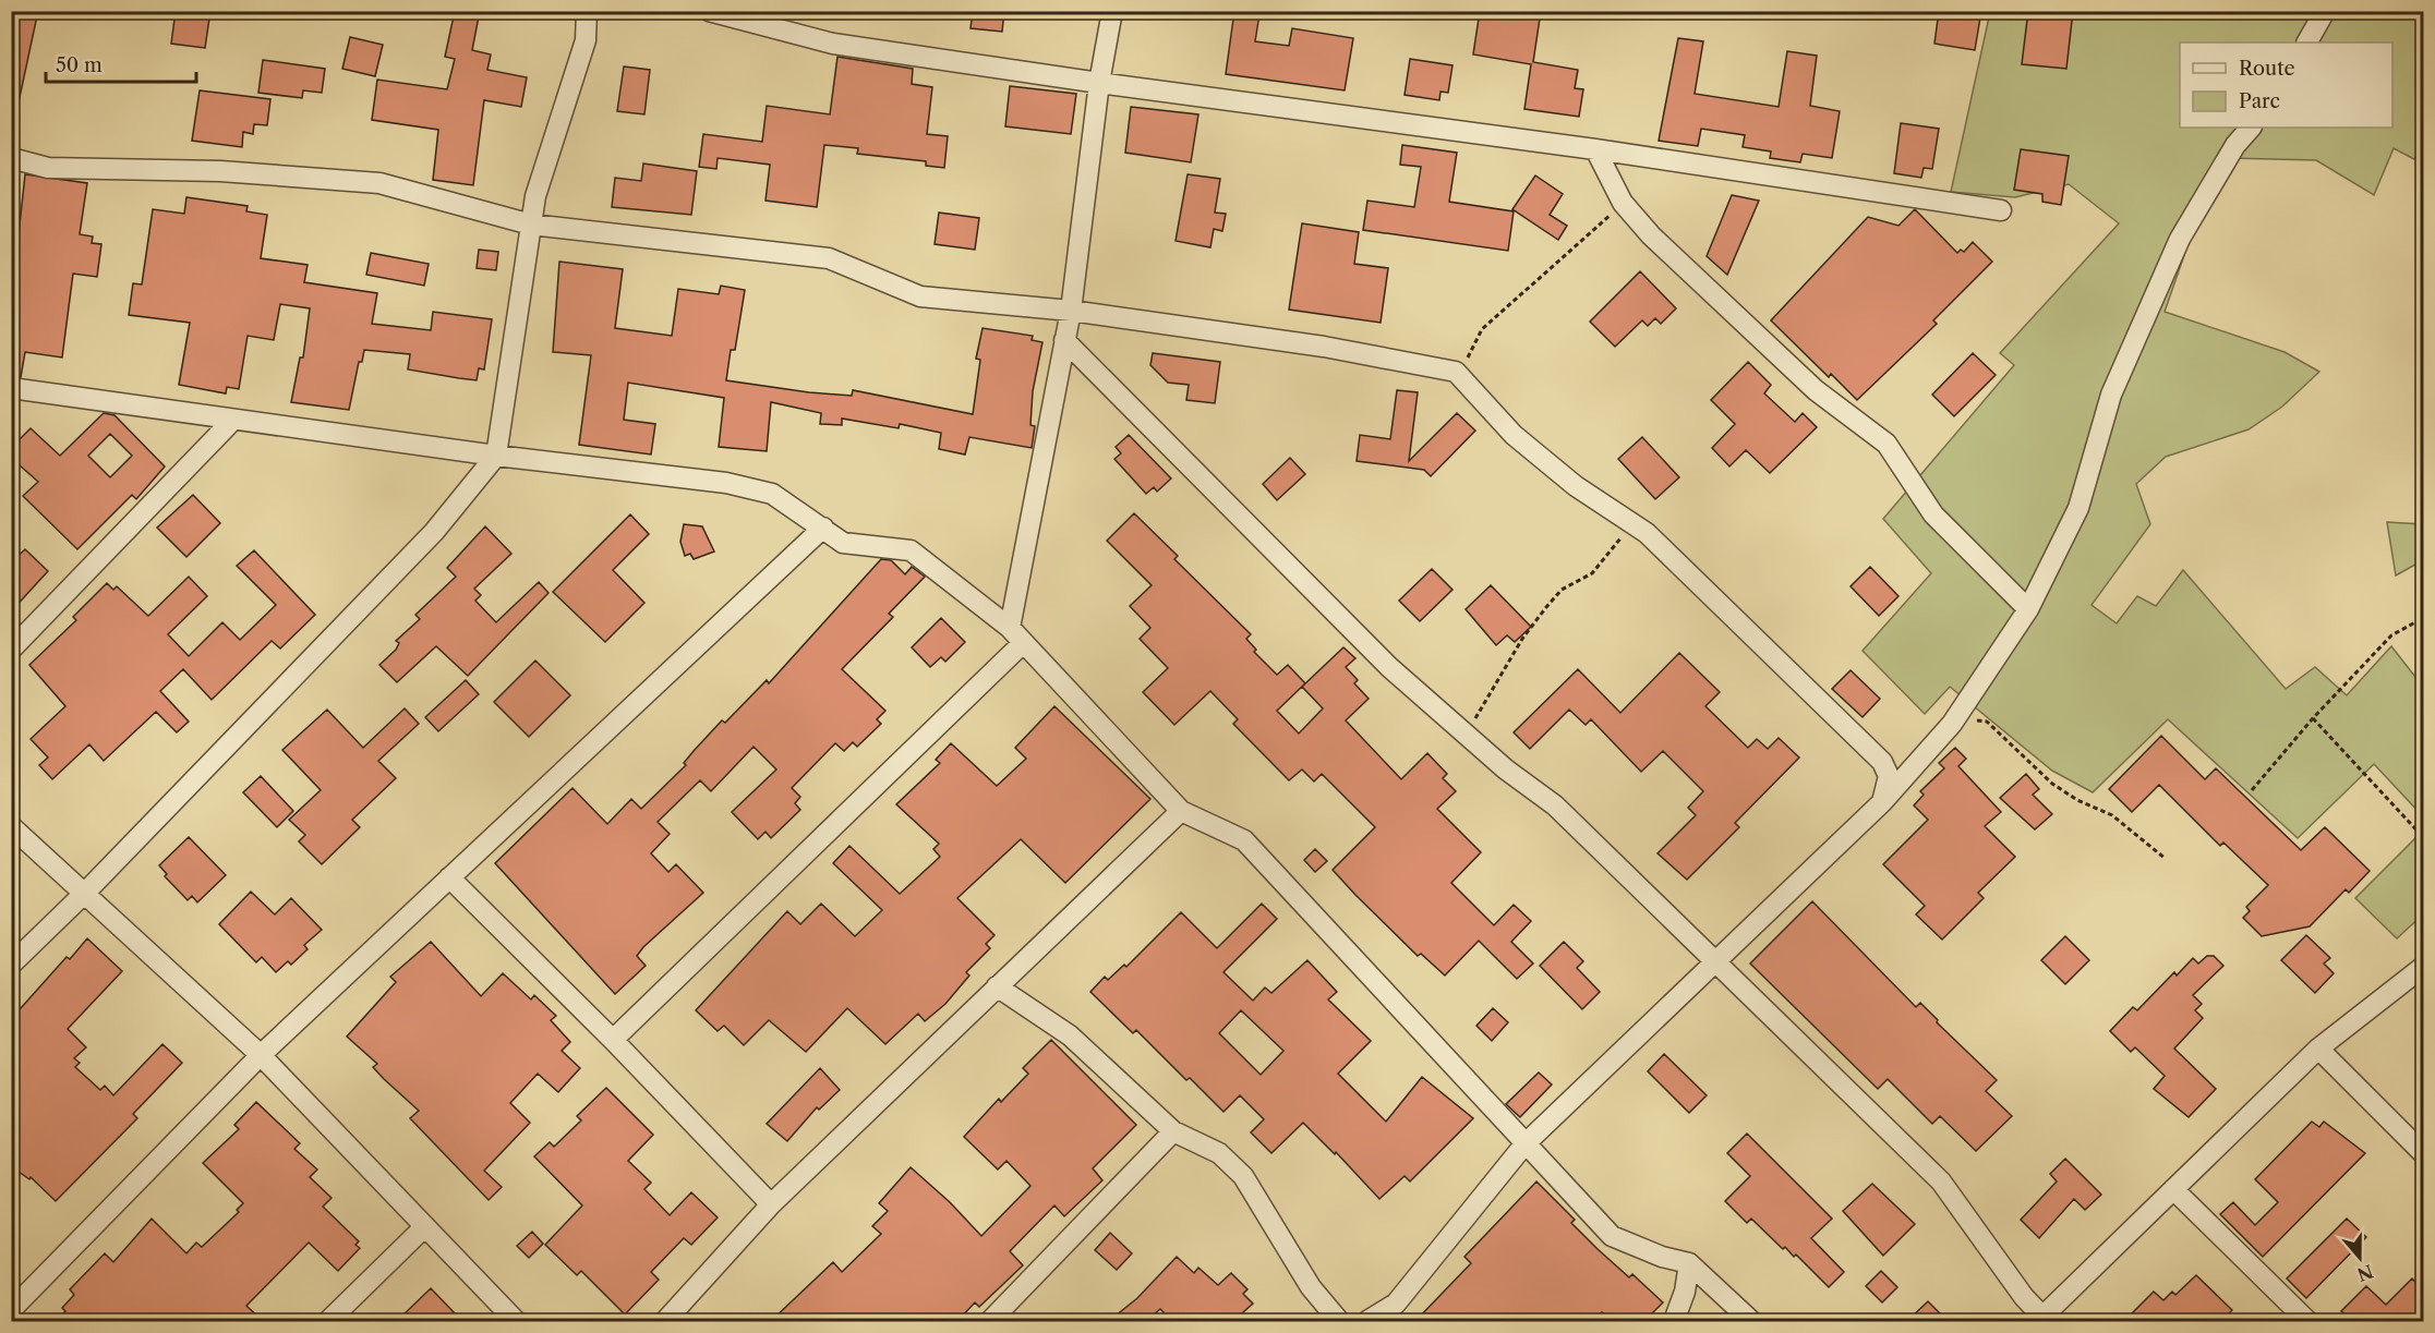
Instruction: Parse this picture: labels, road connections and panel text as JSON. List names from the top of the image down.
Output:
{
  "legend": ["Route", "Parc"],
  "scale_bar": "50 m",
  "north": "bottom"
}
